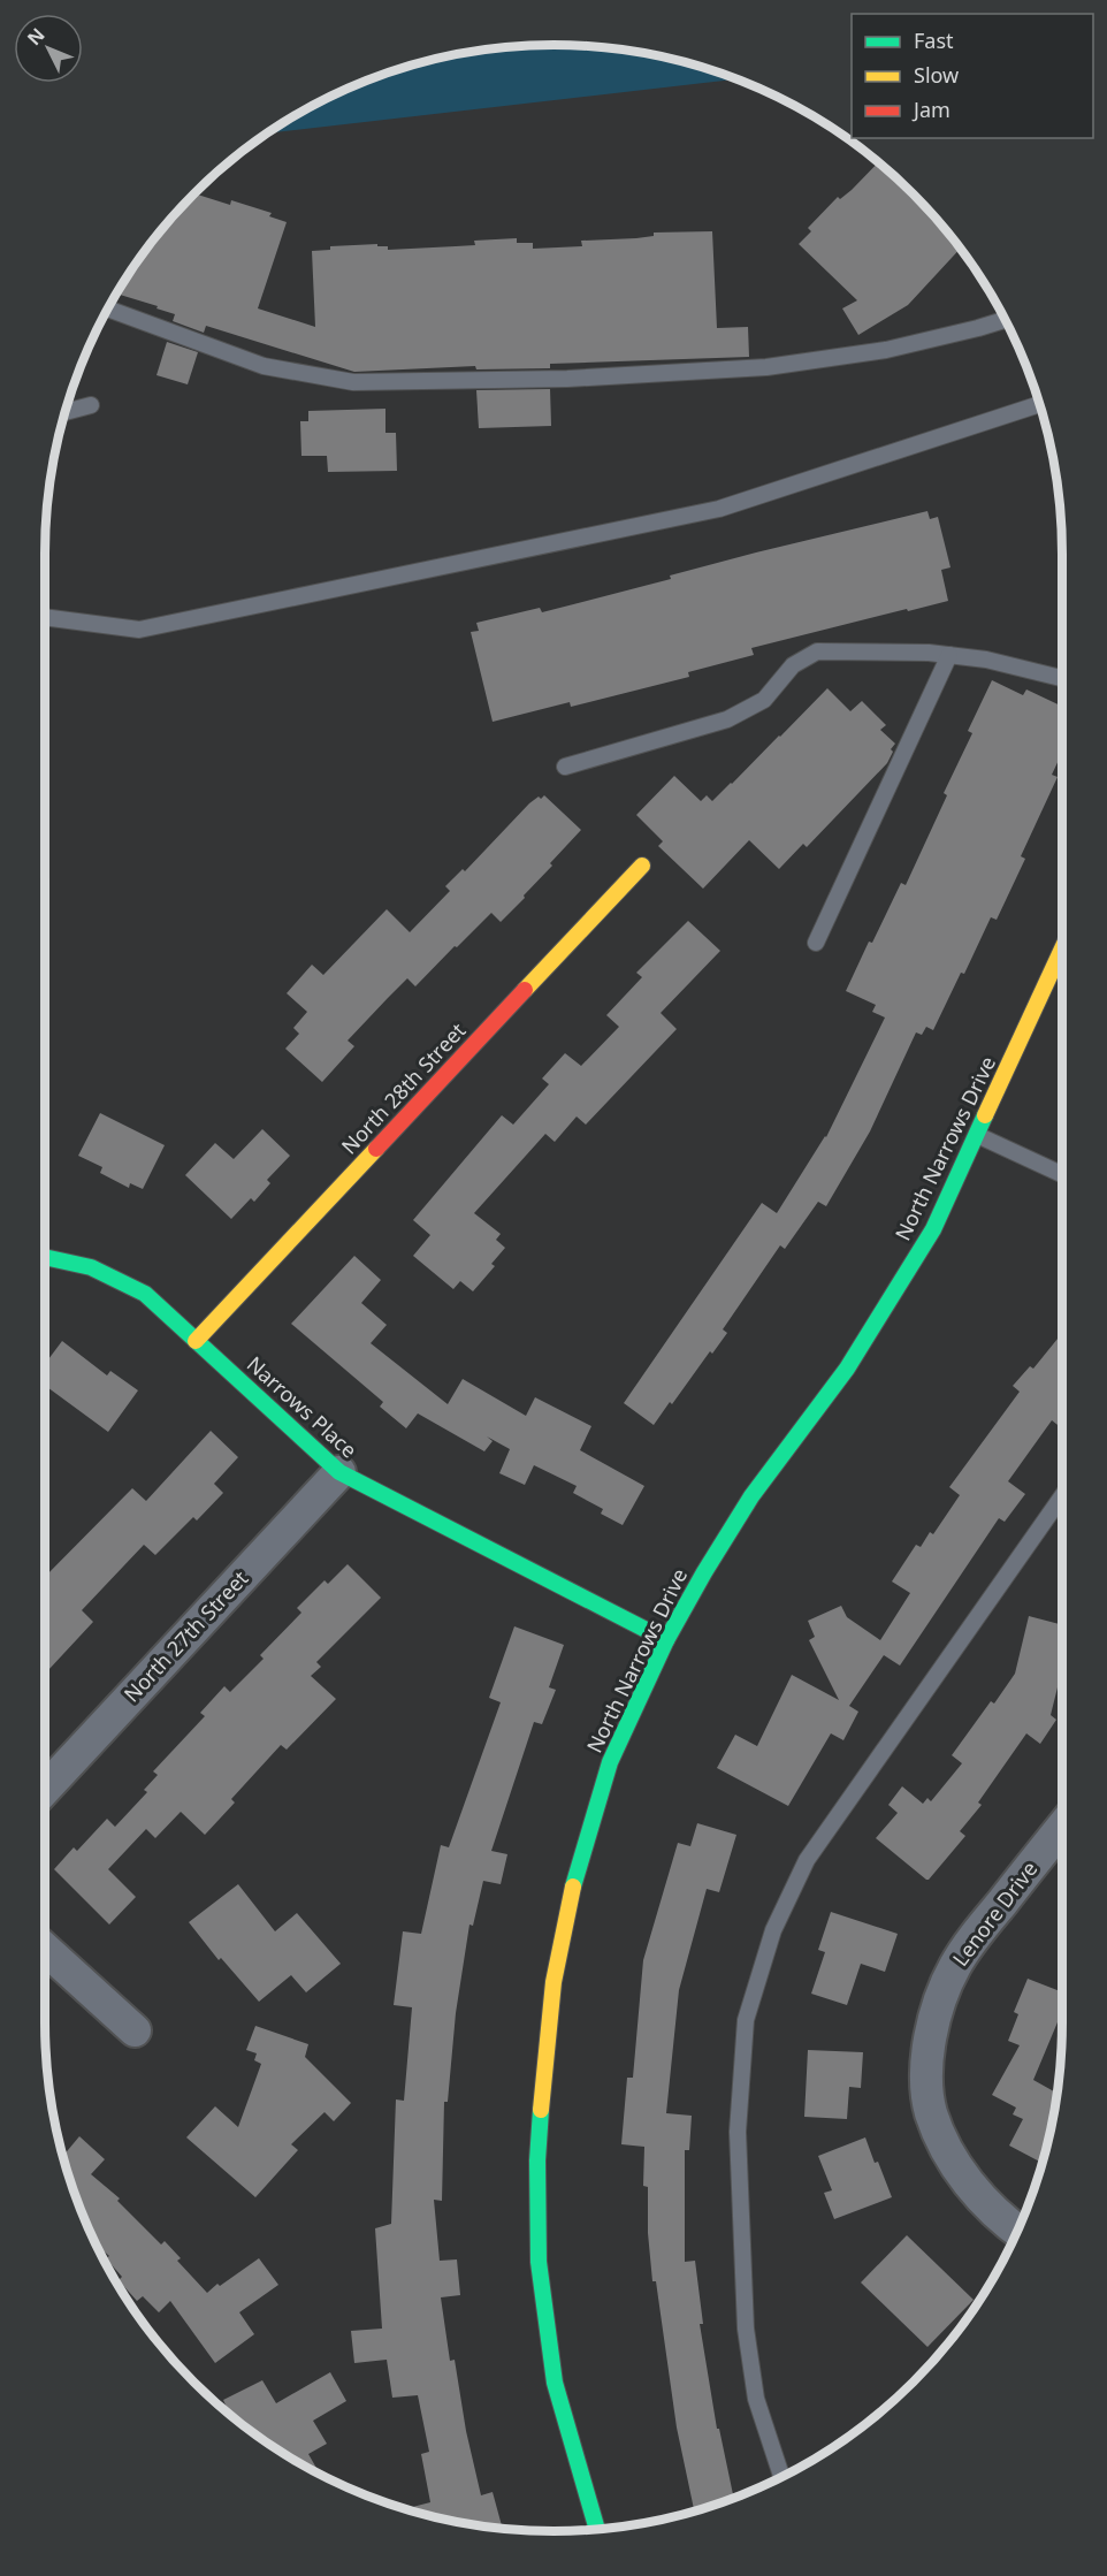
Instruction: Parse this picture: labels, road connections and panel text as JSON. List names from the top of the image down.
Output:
{
  "streets": {
    "main road": ["North 28th Street", "North Narrows Drive", "Narrows Place"],
    "street": ["North 27th Street", "Lenore Drive"]
  },
  "crossings": [
    ["North 28th Street", "Narrows Place"],
    ["North Narrows Drive", "Narrows Place"],
    ["Narrows Place", "North 27th Street"]
  ],
  "legend": ["Fast", "Slow", "Jam"],
  "north": "top left"
}
